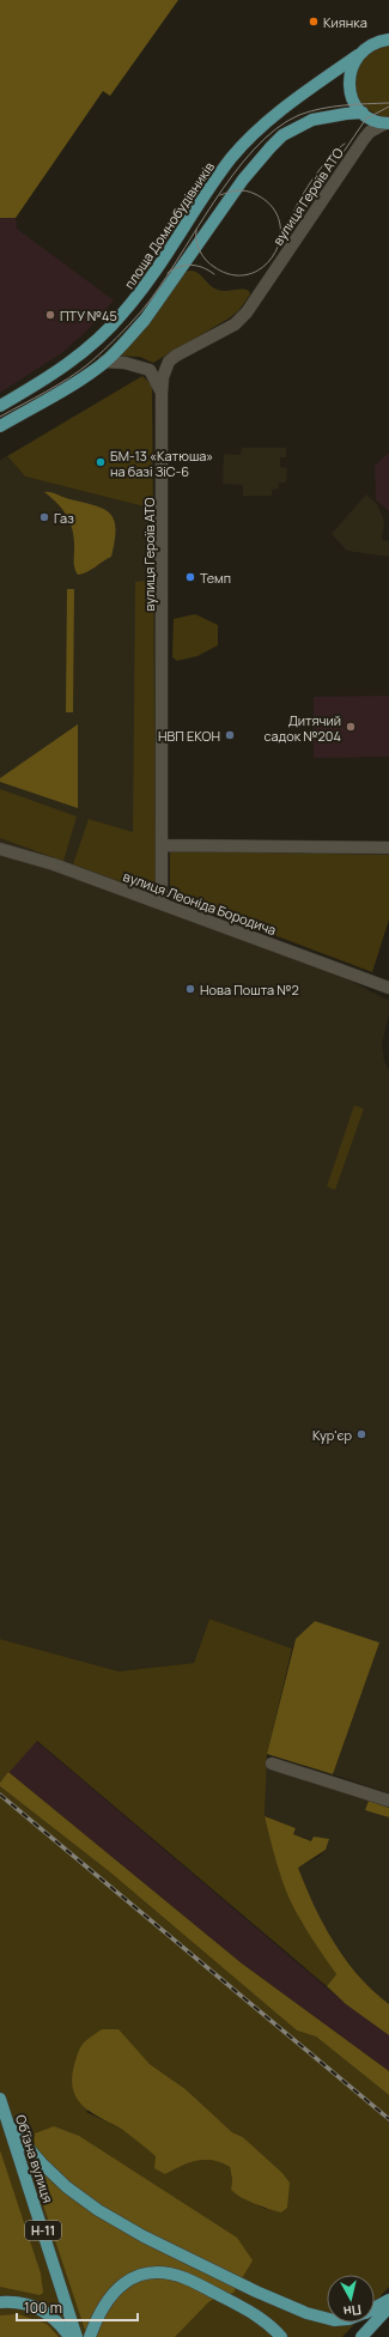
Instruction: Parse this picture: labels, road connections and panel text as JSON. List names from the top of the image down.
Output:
{
  "streets": {
    "main road": ["площа Домнобудівників", "Обʼїзна вулиця", "Н-11"],
    "street": ["вулиця Героїв АТО", "вулиця Леоніда Бородича"]
  },
  "crossings": [
    ["вулиця Героїв АТО", "вулиця Леоніда Бородича"]
  ],
  "places": [
    "Киянка",
    "ПТУ №45",
    "БМ-13 «Катюша» на базі ЗіС-6",
    "Газ",
    "Темп",
    "Дитячий садок №204",
    "НВП ЕКОН",
    "Нова Пошта №2",
    "Кур'єр"
  ],
  "scale_bar": "100 m",
  "north": "bottom"
}
